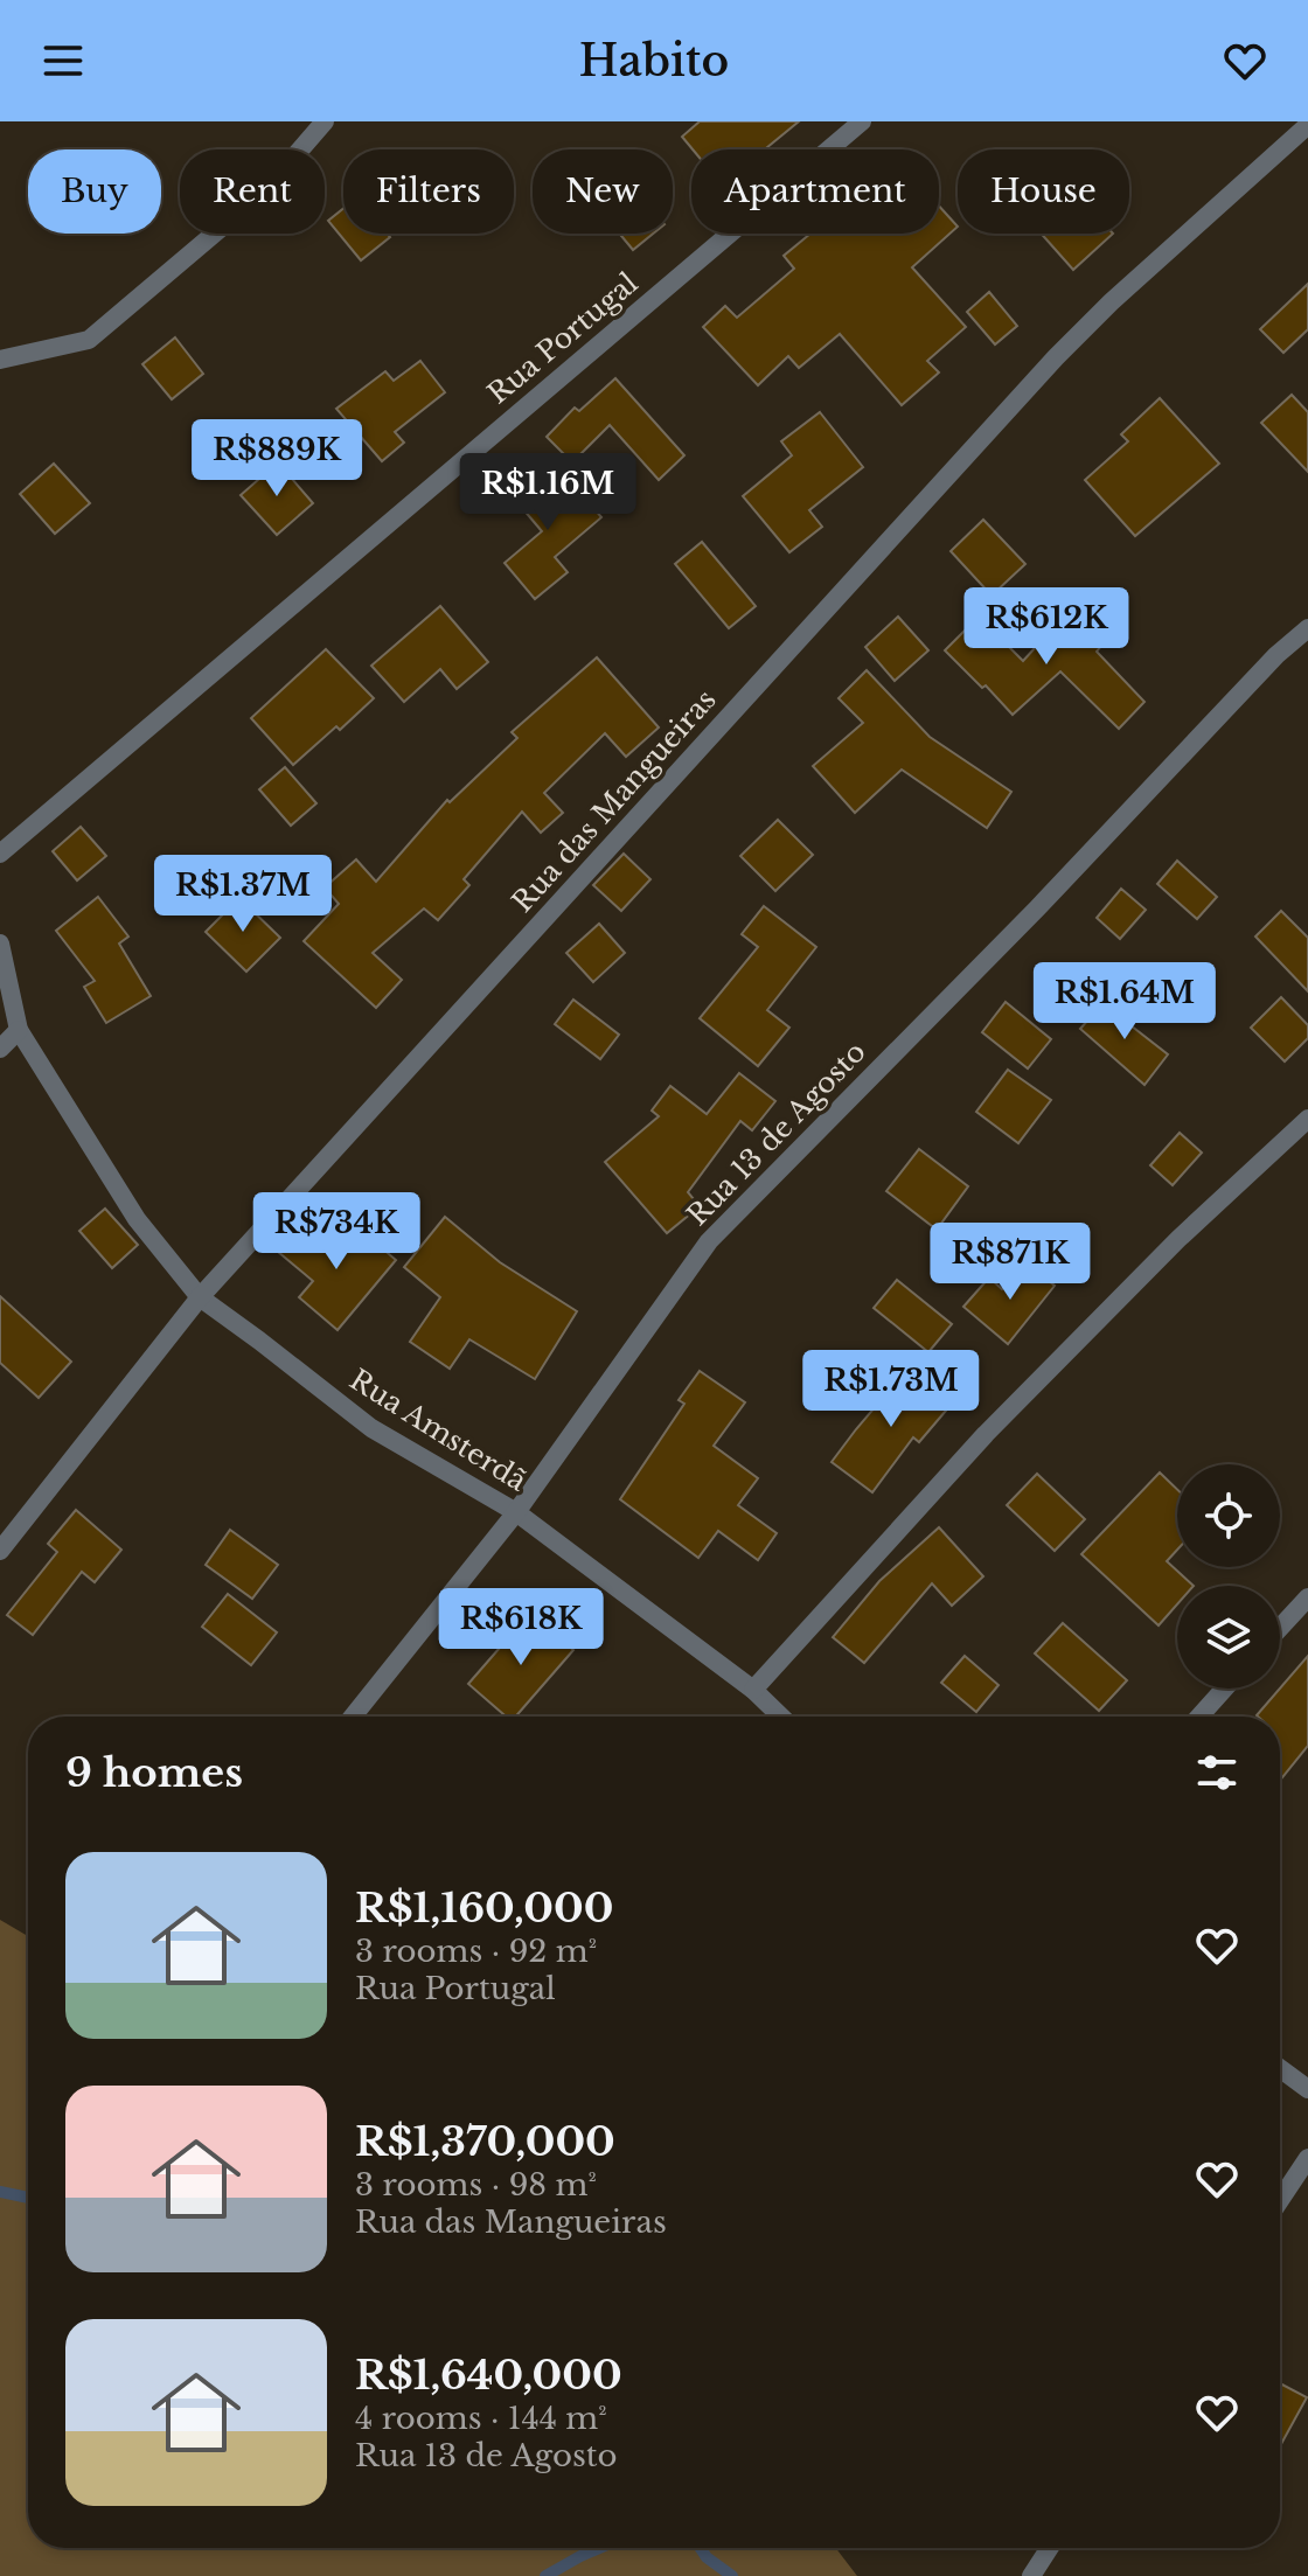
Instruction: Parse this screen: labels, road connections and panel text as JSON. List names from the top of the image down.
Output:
{
  "streets": {
    "street": [
      "Rua Portugal",
      "Rua das Mangueiras",
      "Rua 13 de Agosto",
      "Rua Amsterdã"
    ]
  },
  "crossings": [
    ["Rua das Mangueiras", "Rua Amsterdã"],
    ["Rua 13 de Agosto", "Rua Amsterdã"]
  ],
  "page": {
    "header": "Habito",
    "chip": [
      "Buy",
      "Rent",
      "Filters",
      "New",
      "Apartment",
      "House"
    ],
    "price": [
      "R$889K",
      "R$1.16M",
      "R$612K",
      "R$1.37M",
      "R$1.64M",
      "R$734K",
      "R$871K",
      "R$1.73M",
      "R$618K"
    ],
    "heading": "9 homes",
    "list": [
      {
        "name": "R$1,160,000",
        "note": "3 rooms · 92 m² · Rua Portugal"
      },
      {
        "name": "R$1,370,000",
        "note": "3 rooms · 98 m² · Rua das Mangueiras"
      },
      {
        "name": "R$1,640,000",
        "note": "4 rooms · 144 m² · Rua 13 de Agosto"
      }
    ]
  }
}
